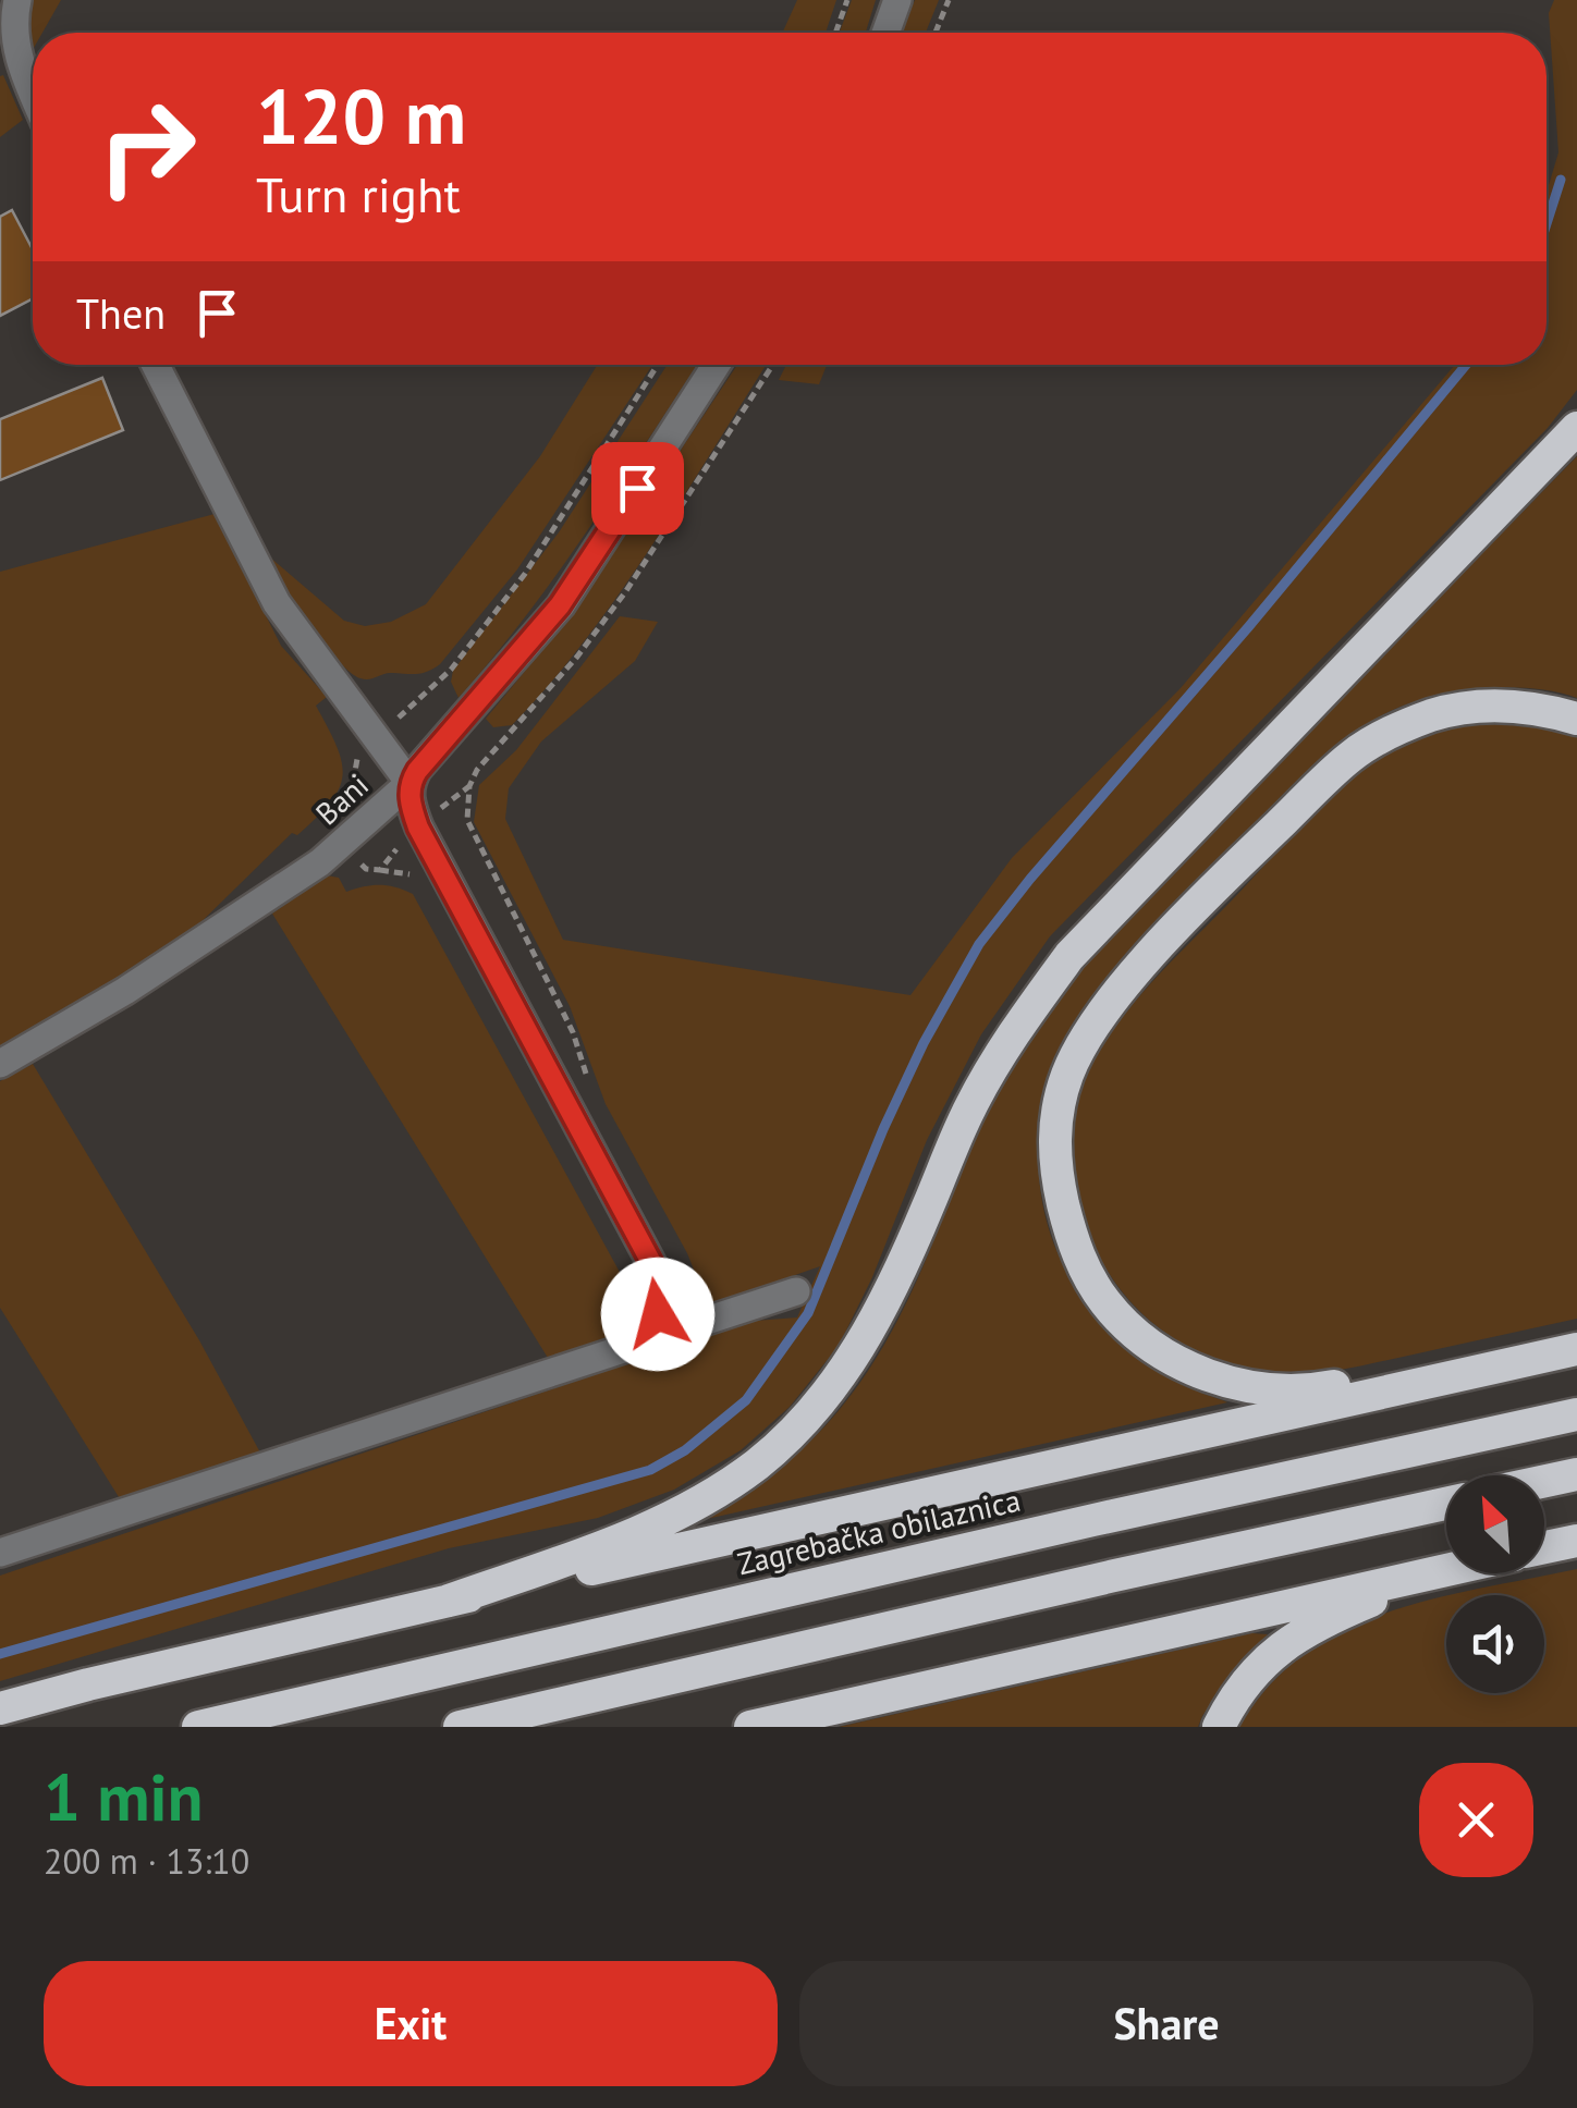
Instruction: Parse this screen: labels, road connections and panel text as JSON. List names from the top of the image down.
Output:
{
  "streets": {
    "highway": ["Zagrebačka obilaznica"],
    "street": ["Bani"]
  },
  "north": "top left",
  "page": {
    "turn": ["120 m", "Turn right"],
    "then": "Then",
    "heading": ["1 min", "200 m · 13:10"],
    "buttons": ["Exit", "Share"]
  }
}
